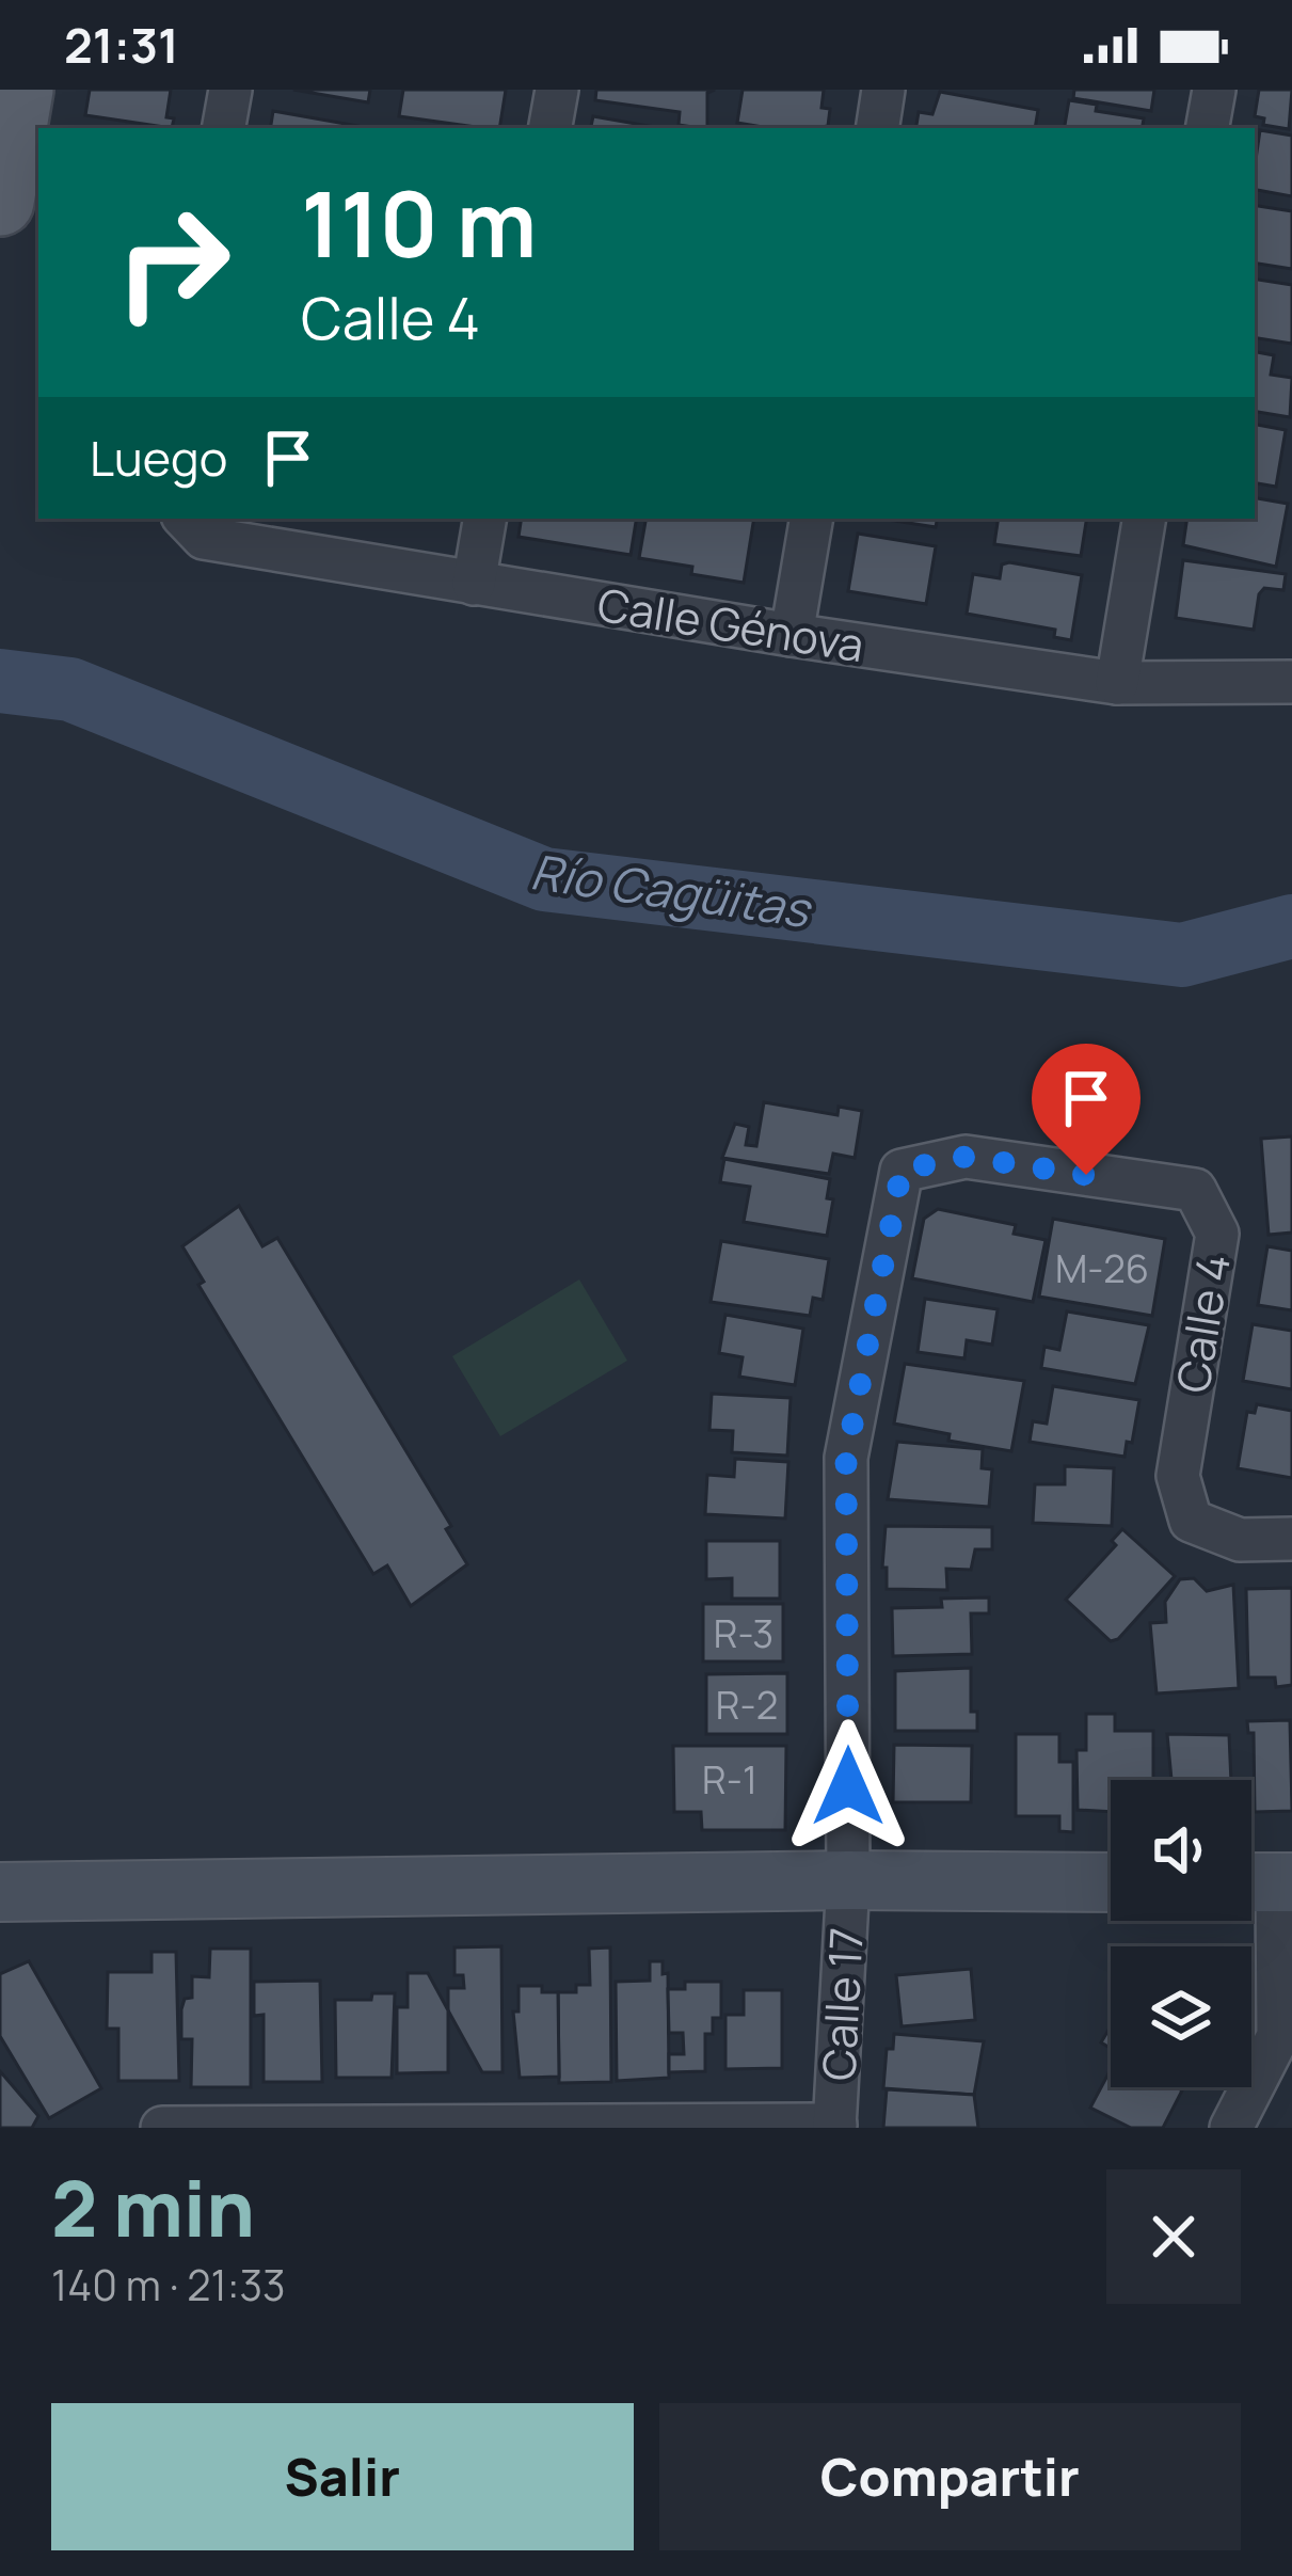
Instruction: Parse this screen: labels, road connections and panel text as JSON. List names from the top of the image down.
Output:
{
  "streets": {
    "street": ["Calle Génova", "Calle 4", "Calle 17"]
  },
  "crossings": [
    ["Calle 4", "Calle 17"]
  ],
  "water": ["Río Cagüitas"],
  "house_numbers": [
    "M-26",
    "R-3",
    "R-2",
    "R-1"
  ],
  "page": {
    "status": "21:31",
    "turn": ["110 m", "Calle 4"],
    "then": "Luego",
    "heading": ["2 min", "140 m · 21:33"],
    "buttons": ["Salir", "Compartir"]
  }
}
